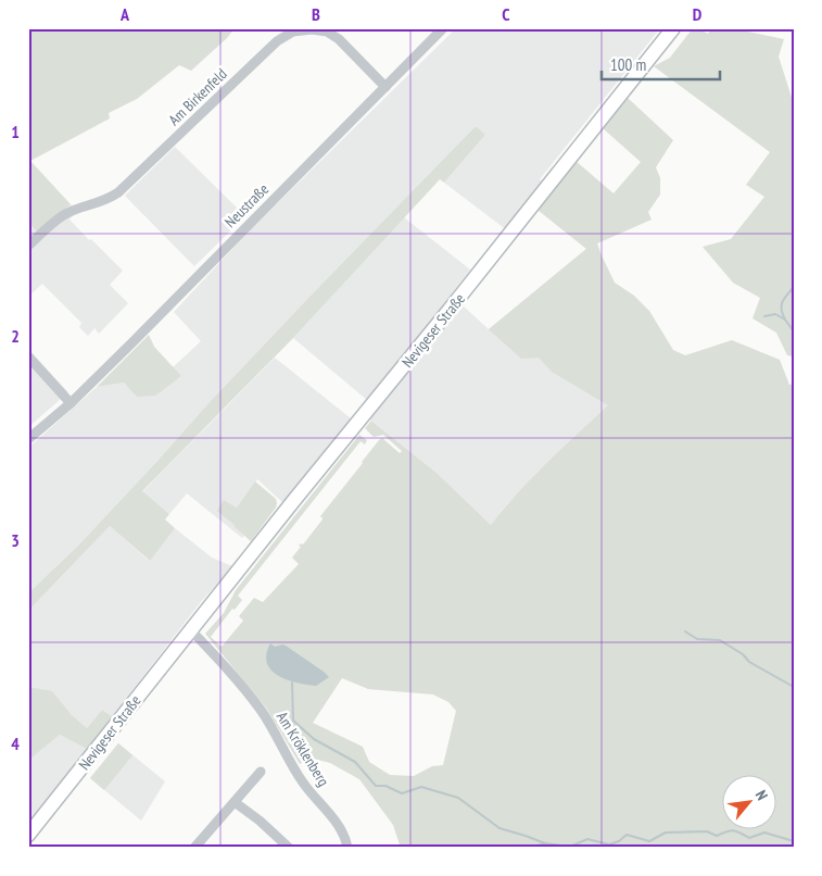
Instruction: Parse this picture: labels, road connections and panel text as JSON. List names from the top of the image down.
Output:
{
  "streets": {
    "main road": ["Nevigeser Straße"],
    "street": ["Am Birkenfeld", "Neustraße", "Am Kröklenberg"]
  },
  "crossings": [
    ["Am Birkenfeld", "Neustraße"],
    ["Nevigeser Straße", "Am Kröklenberg"]
  ],
  "scale_bar": "100 m",
  "north": "top right",
  "grid": {
    "columns": [
      "A",
      "B",
      "C",
      "D"
    ],
    "rows": [
      "1",
      "2",
      "3",
      "4"
    ]
  }
}
